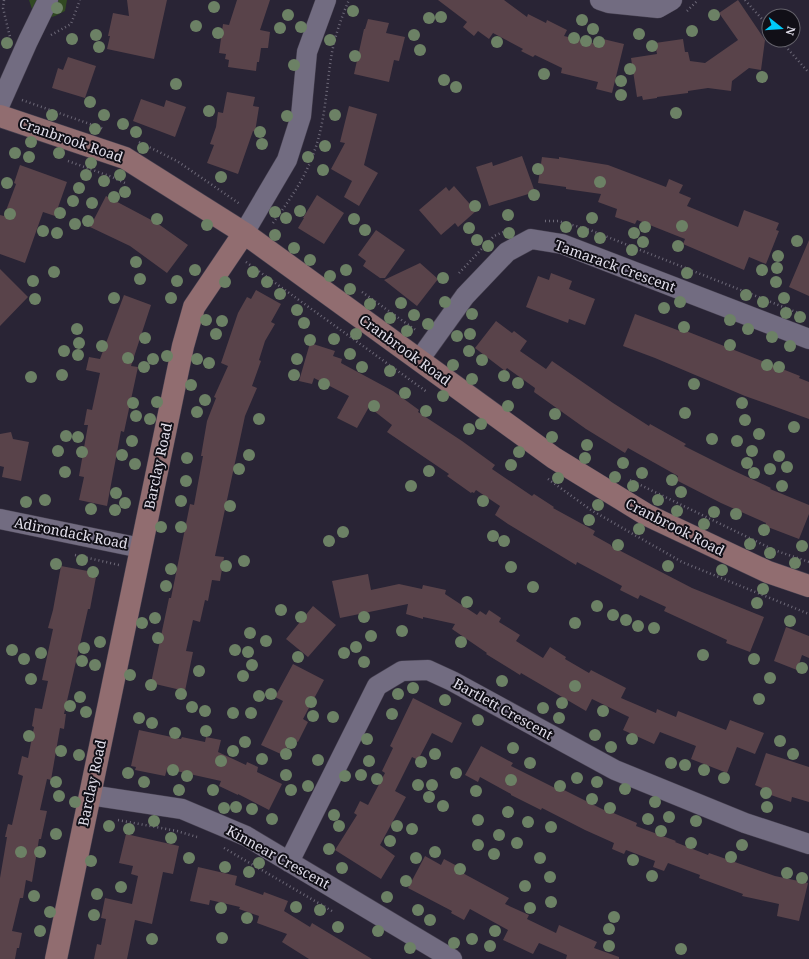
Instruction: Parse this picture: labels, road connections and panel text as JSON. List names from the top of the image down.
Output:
{
  "streets": {
    "street": [
      "Cranbrook Road",
      "Tamarack Crescent",
      "Barclay Road",
      "Adirondack Road",
      "Bartlett Crescent",
      "Kinnear Crescent"
    ]
  },
  "crossings": [
    ["Cranbrook Road", "Tamarack Crescent"],
    ["Cranbrook Road", "Barclay Road"],
    ["Barclay Road", "Adirondack Road"],
    ["Barclay Road", "Kinnear Crescent"],
    ["Bartlett Crescent", "Kinnear Crescent"]
  ],
  "north": "right"
}
